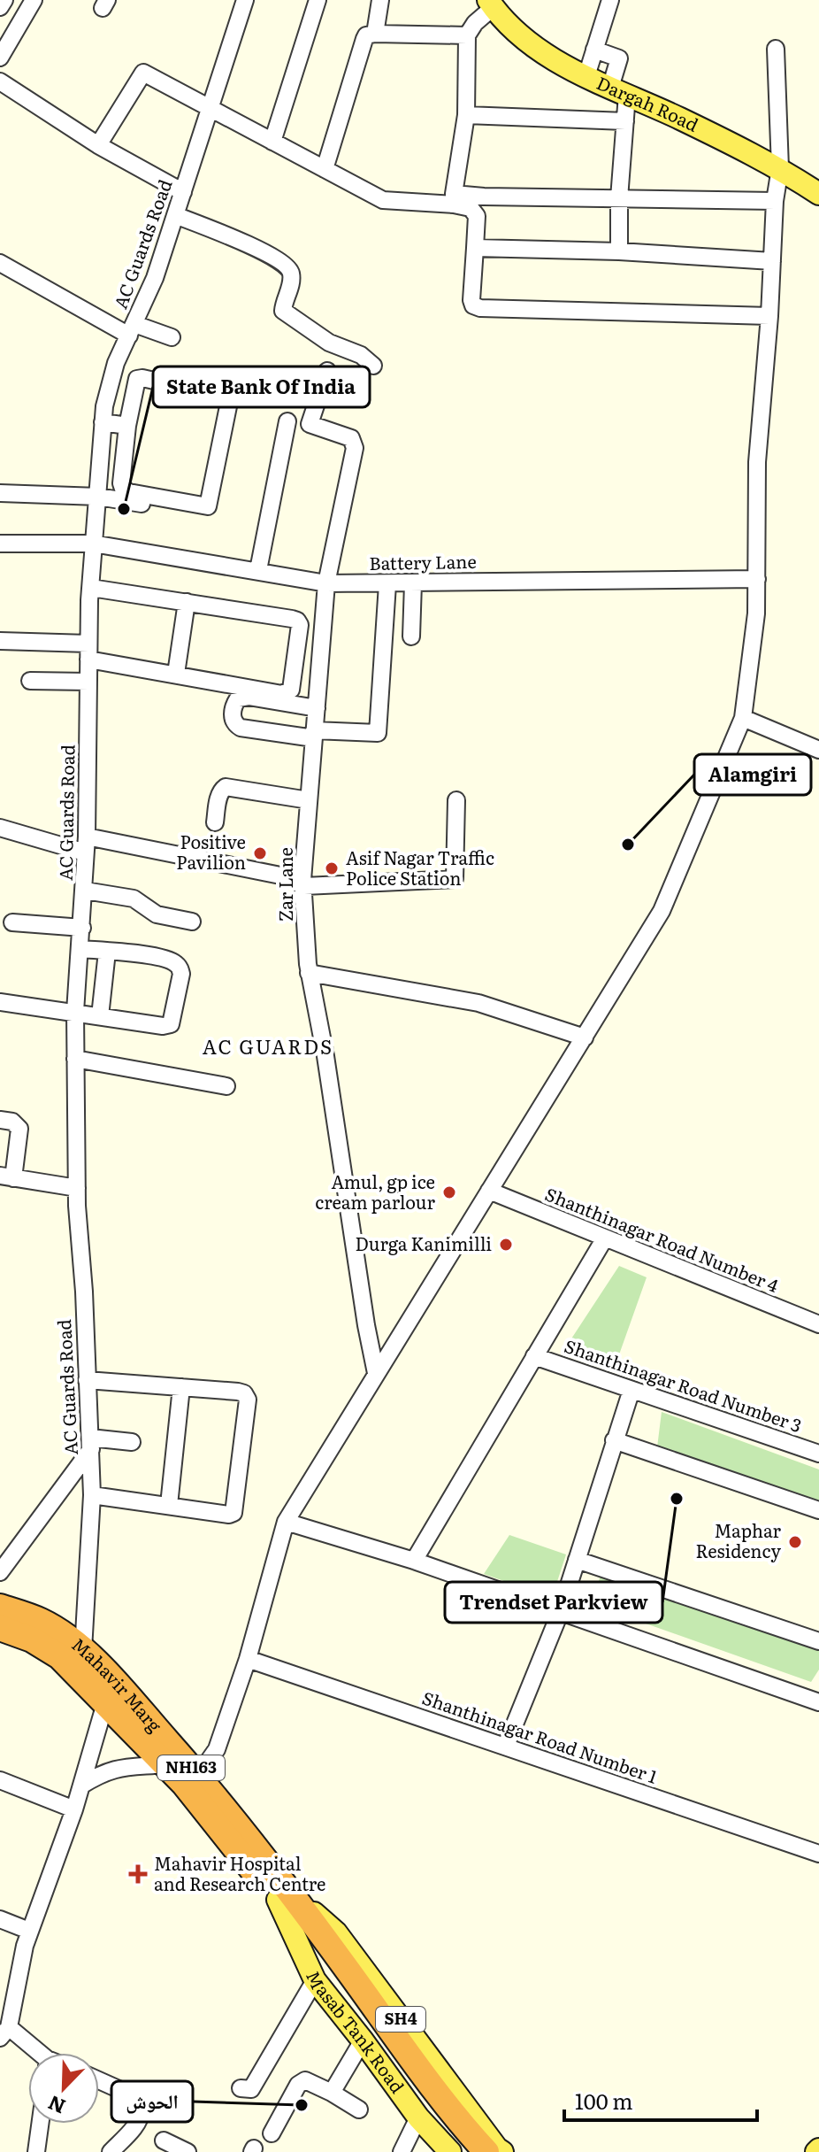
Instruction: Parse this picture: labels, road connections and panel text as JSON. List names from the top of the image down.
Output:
{
  "streets": {
    "highway": ["Mahavir Marg", "NH163"],
    "main road": ["Dargah Road", "SH4", "Masab Tank Road"],
    "street": [
      "AC Guards Road",
      "Battery Lane",
      "Zar Lane",
      "Shanthinagar Road Number 4",
      "Shanthinagar Road Number 3",
      "Shanthinagar Road Number 1"
    ]
  },
  "crossings": [
    ["AC Guards Road", "Battery Lane"],
    ["AC Guards Road", "Mahavir Marg"],
    ["Battery Lane", "Zar Lane"],
    ["Mahavir Marg", "NH163"],
    ["Mahavir Marg", "SH4"],
    ["Mahavir Marg", "Masab Tank Road"],
    ["NH163", "SH4"],
    ["NH163", "Masab Tank Road"],
    ["SH4", "Masab Tank Road"]
  ],
  "districts": ["AC GUARDS"],
  "places": {
    "other": [
      "State Bank Of India",
      "Alamgiri",
      "Positive Pavilion",
      "Asif Nagar Traffic Police Station",
      "Amul, gp ice cream parlour",
      "Durga Kanimilli",
      "Trendset Parkview",
      "Maphar Residency",
      "الحوش"
    ],
    "health": ["Mahavir Hospital and Research Centre"]
  },
  "scale_bar": "100 m",
  "north": "bottom left"
}
